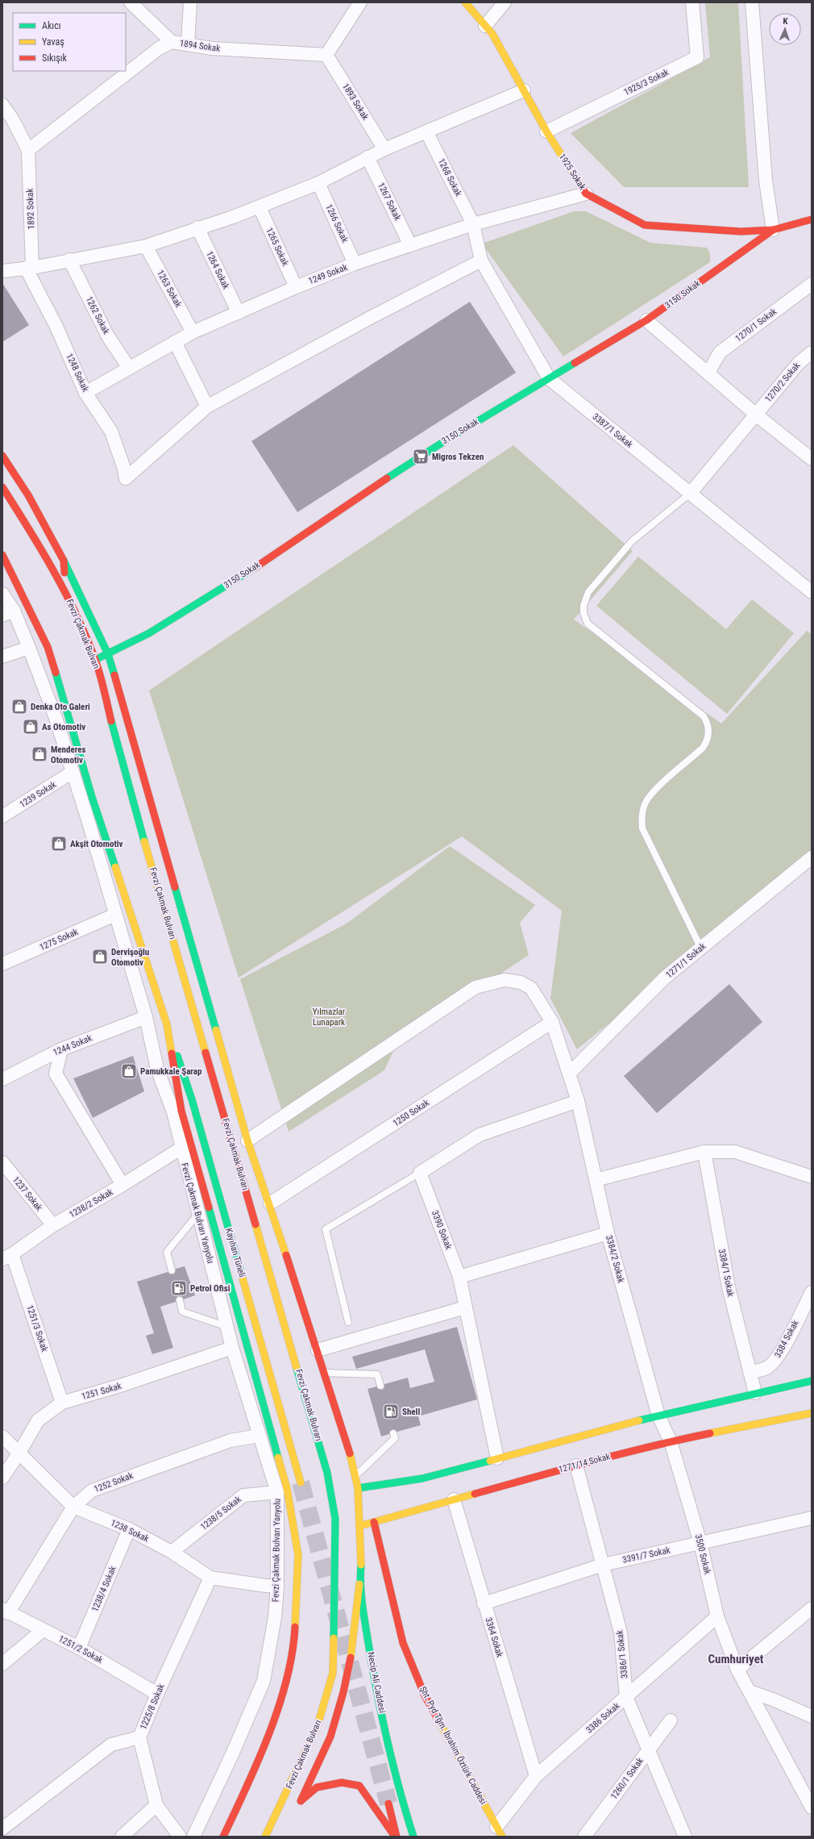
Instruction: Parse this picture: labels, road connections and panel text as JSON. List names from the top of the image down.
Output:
{
  "streets": {
    "main road": [
      "1925 Sokak",
      "3150 Sokak",
      "Fevzi Çakmak Bulvarı",
      "Kayıhan Tüneli",
      "1271/14 Sokak",
      "Necip Ali Caddesi",
      "Şht. Pyd Tğm. İbrahim Öztürk Caddesi"
    ],
    "street": [
      "1894 Sokak",
      "1925/3 Sokak",
      "1893 Sokak",
      "1268 Sokak",
      "1267 Sokak",
      "1892 Sokak",
      "1266 Sokak",
      "1265 Sokak",
      "1264 Sokak",
      "1249 Sokak",
      "1263 Sokak",
      "1262 Sokak",
      "1270/1 Sokak",
      "1248 Sokak",
      "1270/2 Sokak",
      "3387/1 Sokak",
      "1239 Sokak",
      "1275 Sokak",
      "1271/1 Sokak",
      "1244 Sokak",
      "1250 Sokak",
      "1237 Sokak",
      "1238/2 Sokak",
      "Fevzi Çakmak Bulvarı Yanyolu",
      "3390 Sokak",
      "3384/2 Sokak",
      "3384/1 Sokak",
      "1251/3 Sokak",
      "3384 Sokak",
      "1251 Sokak",
      "1252 Sokak",
      "1238/5 Sokak",
      "1238 Sokak",
      "3500 Sokak",
      "3391/7 Sokak",
      "1238/4 Sokak",
      "3364 Sokak",
      "1251/2 Sokak",
      "3386/1 Sokak",
      "1225/8 Sokak",
      "3386 Sokak",
      "1260/1 Sokak"
    ]
  },
  "crossings": [
    ["1894 Sokak", "1893 Sokak"],
    ["1894 Sokak", "1892 Sokak"],
    ["1925/3 Sokak", "1925 Sokak"],
    ["1925 Sokak", "1249 Sokak"],
    ["1925 Sokak", "3150 Sokak"],
    ["1268 Sokak", "1249 Sokak"],
    ["1268 Sokak", "3387/1 Sokak"],
    ["1267 Sokak", "1249 Sokak"],
    ["1892 Sokak", "1248 Sokak"],
    ["1266 Sokak", "1249 Sokak"],
    ["1265 Sokak", "1249 Sokak"],
    ["1264 Sokak", "1249 Sokak"],
    ["1249 Sokak", "1263 Sokak"],
    ["1249 Sokak", "1262 Sokak"],
    ["1249 Sokak", "1248 Sokak"],
    ["1249 Sokak", "3387/1 Sokak"],
    ["3150 Sokak", "3387/1 Sokak"],
    ["3150 Sokak", "Fevzi Çakmak Bulvarı"],
    ["3150 Sokak", "Necip Ali Caddesi"],
    ["1270/2 Sokak", "3387/1 Sokak"],
    ["1239 Sokak", "Fevzi Çakmak Bulvarı Yanyolu"],
    ["1275 Sokak", "Fevzi Çakmak Bulvarı Yanyolu"],
    ["1271/1 Sokak", "3384/2 Sokak"],
    ["1244 Sokak", "Fevzi Çakmak Bulvarı Yanyolu"],
    ["1250 Sokak", "3384/2 Sokak"],
    ["1250 Sokak", "Necip Ali Caddesi"],
    ["1237 Sokak", "1238/2 Sokak"],
    ["1238/2 Sokak", "Fevzi Çakmak Bulvarı Yanyolu"],
    ["1238/2 Sokak", "1251/3 Sokak"],
    ["Fevzi Çakmak Bulvarı Yanyolu", "1251 Sokak"],
    ["Fevzi Çakmak Bulvarı Yanyolu", "1252 Sokak"],
    ["Fevzi Çakmak Bulvarı Yanyolu", "1238/5 Sokak"],
    ["Fevzi Çakmak Bulvarı Yanyolu", "1238 Sokak"],
    ["3384/2 Sokak", "3500 Sokak"],
    ["3384/2 Sokak", "Necip Ali Caddesi"],
    ["3384/1 Sokak", "3384 Sokak"],
    ["1251/3 Sokak", "1251 Sokak"],
    ["1251 Sokak", "1238 Sokak"],
    ["1271/14 Sokak", "3500 Sokak"],
    ["1271/14 Sokak", "3364 Sokak"],
    ["1271/14 Sokak", "3386/1 Sokak"],
    ["1271/14 Sokak", "Necip Ali Caddesi"],
    ["1271/14 Sokak", "Şht. Pyd Tğm. İbrahim Öztürk Caddesi"],
    ["1252 Sokak", "1238 Sokak"],
    ["1252 Sokak", "1251/2 Sokak"],
    ["1238/5 Sokak", "1238 Sokak"],
    ["1238 Sokak", "1238/4 Sokak"],
    ["1238 Sokak", "1225/8 Sokak"],
    ["3500 Sokak", "3391/7 Sokak"],
    ["3500 Sokak", "3386 Sokak"],
    ["3391/7 Sokak", "3364 Sokak"],
    ["3391/7 Sokak", "3386/1 Sokak"],
    ["1238/4 Sokak", "1251/2 Sokak"],
    ["3364 Sokak", "3386 Sokak"],
    ["1251/2 Sokak", "1225/8 Sokak"],
    ["3386/1 Sokak", "3386 Sokak"],
    ["3386/1 Sokak", "1260/1 Sokak"],
    ["3386 Sokak", "Şht. Pyd Tğm. İbrahim Öztürk Caddesi"]
  ],
  "districts": ["Cumhuriyet"],
  "parks": ["Yılmazlar Lunapark"],
  "places": {
    "supermarket": ["Migros Tekzen"],
    "shop": [
      "Denka Oto Galeri",
      "As Otomotiv",
      "Menderes Otomotiv",
      "Akşit Otomotiv",
      "Dervişoğlu Otomotiv",
      "Pamukkale Şarap"
    ],
    "fuel station": ["Petrol Ofisi", "Shell"]
  },
  "legend": ["Akıcı", "Yavaş", "Sıkışık"],
  "north": "top"
}
